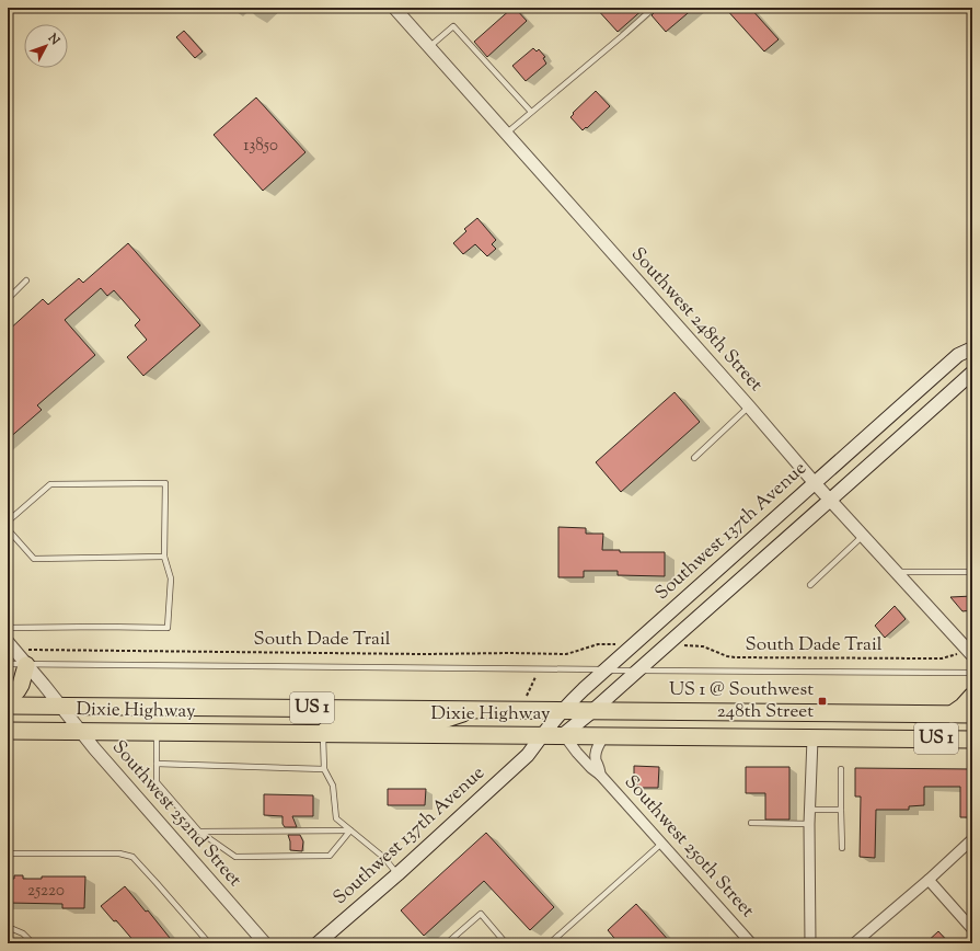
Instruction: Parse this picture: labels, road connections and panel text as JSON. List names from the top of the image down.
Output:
{
  "streets": {
    "highway": ["US 1", "Dixie Highway"],
    "main road": ["Southwest 137th Avenue"],
    "street": ["Southwest 248th Street", "Southwest 252nd Street", "Southwest 250th Street"],
    "path": ["South Dade Trail"]
  },
  "crossings": [
    ["Southwest 248th Street", "Southwest 137th Avenue"],
    ["Southwest 137th Avenue", "Dixie Highway"],
    ["Southwest 137th Avenue", "Southwest 250th Street"],
    ["South Dade Trail", "Southwest 252nd Street"],
    ["Dixie Highway", "Southwest 252nd Street"],
    ["Dixie Highway", "Southwest 250th Street"]
  ],
  "places": {
    "transit": ["US 1 @ Southwest 248th Street"]
  },
  "house_numbers": ["13850", "25220"],
  "north": "top right"
}
